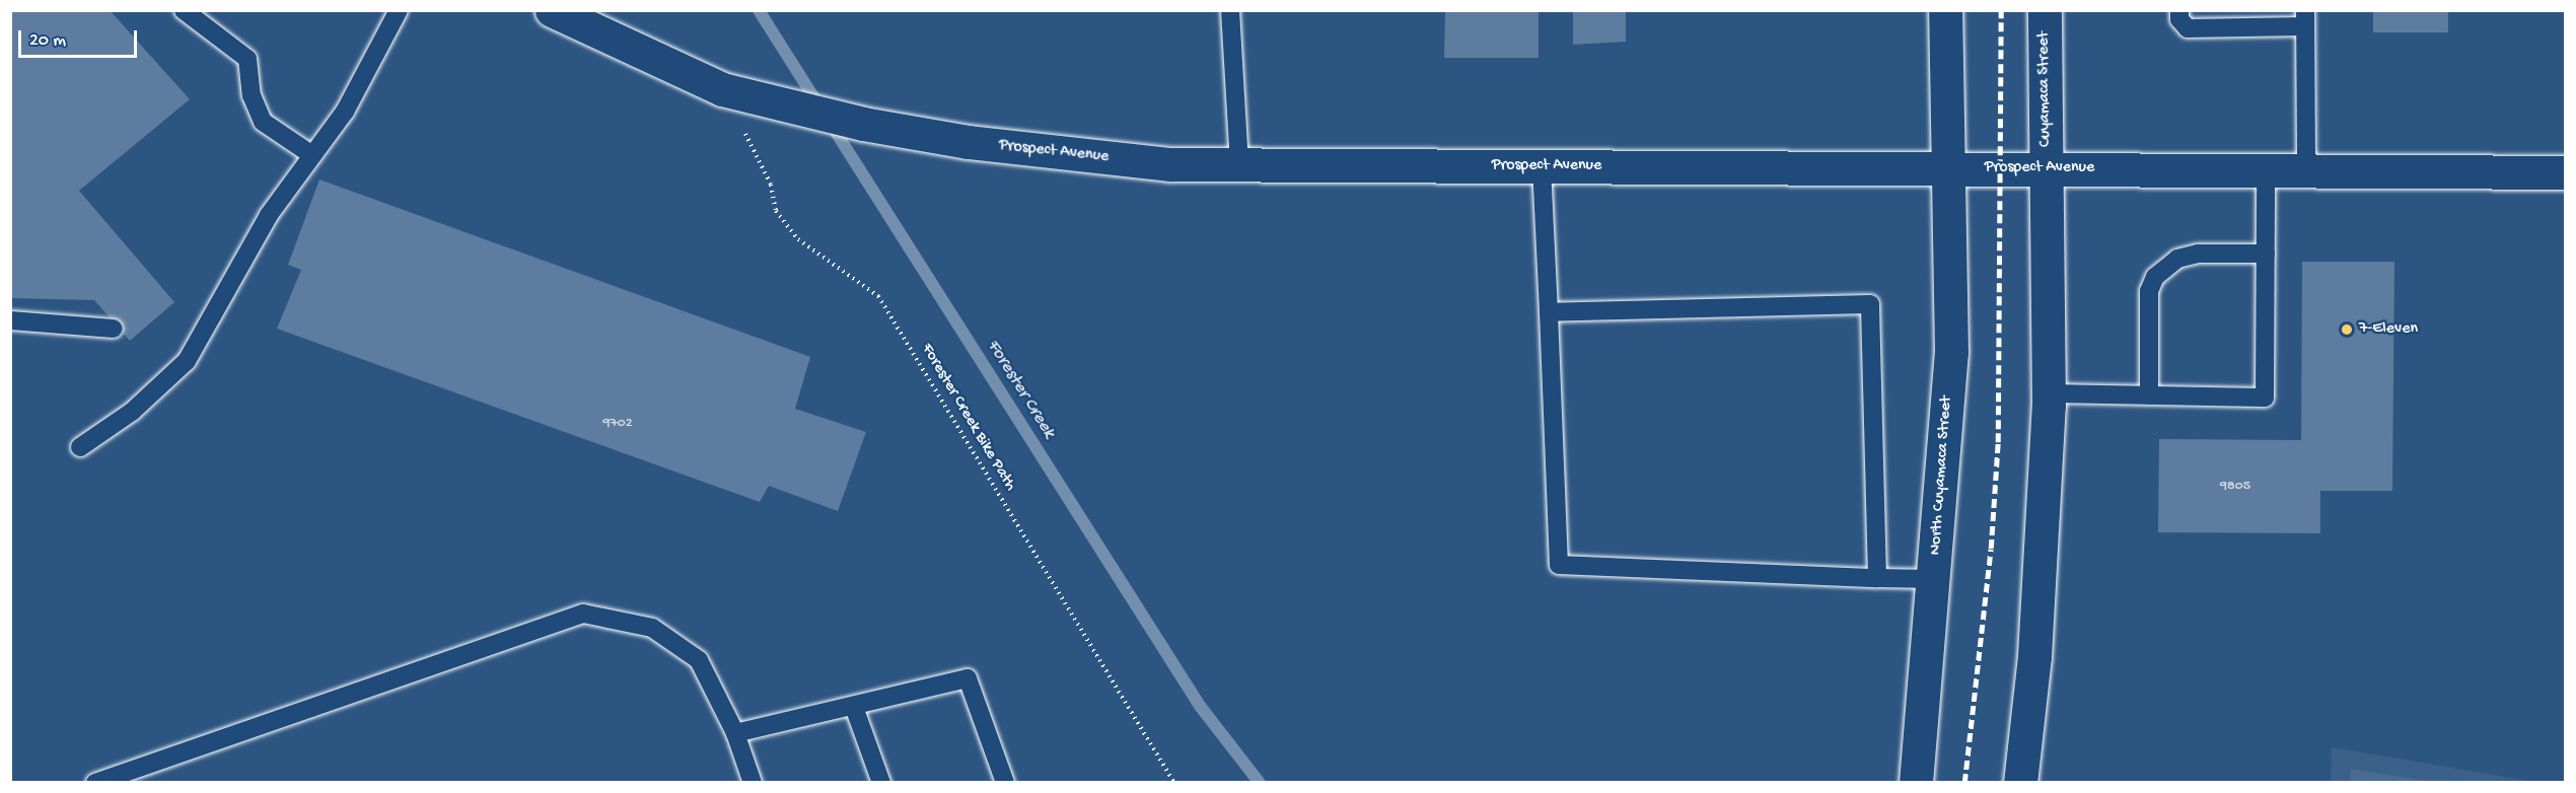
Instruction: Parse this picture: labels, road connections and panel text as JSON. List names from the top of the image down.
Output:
{
  "streets": {
    "main road": ["Cuyamaca Street", "Prospect Avenue", "North Cuyamaca Street"],
    "path": ["Forester Creek Bike Path"]
  },
  "crossings": [
    ["Cuyamaca Street", "Prospect Avenue"],
    ["Prospect Avenue", "Forester Creek Bike Path"],
    ["Prospect Avenue", "North Cuyamaca Street"]
  ],
  "water": ["Forester Creek"],
  "places": ["7-Eleven"],
  "house_numbers": ["9702", "9805"],
  "scale_bar": "20 m"
}
